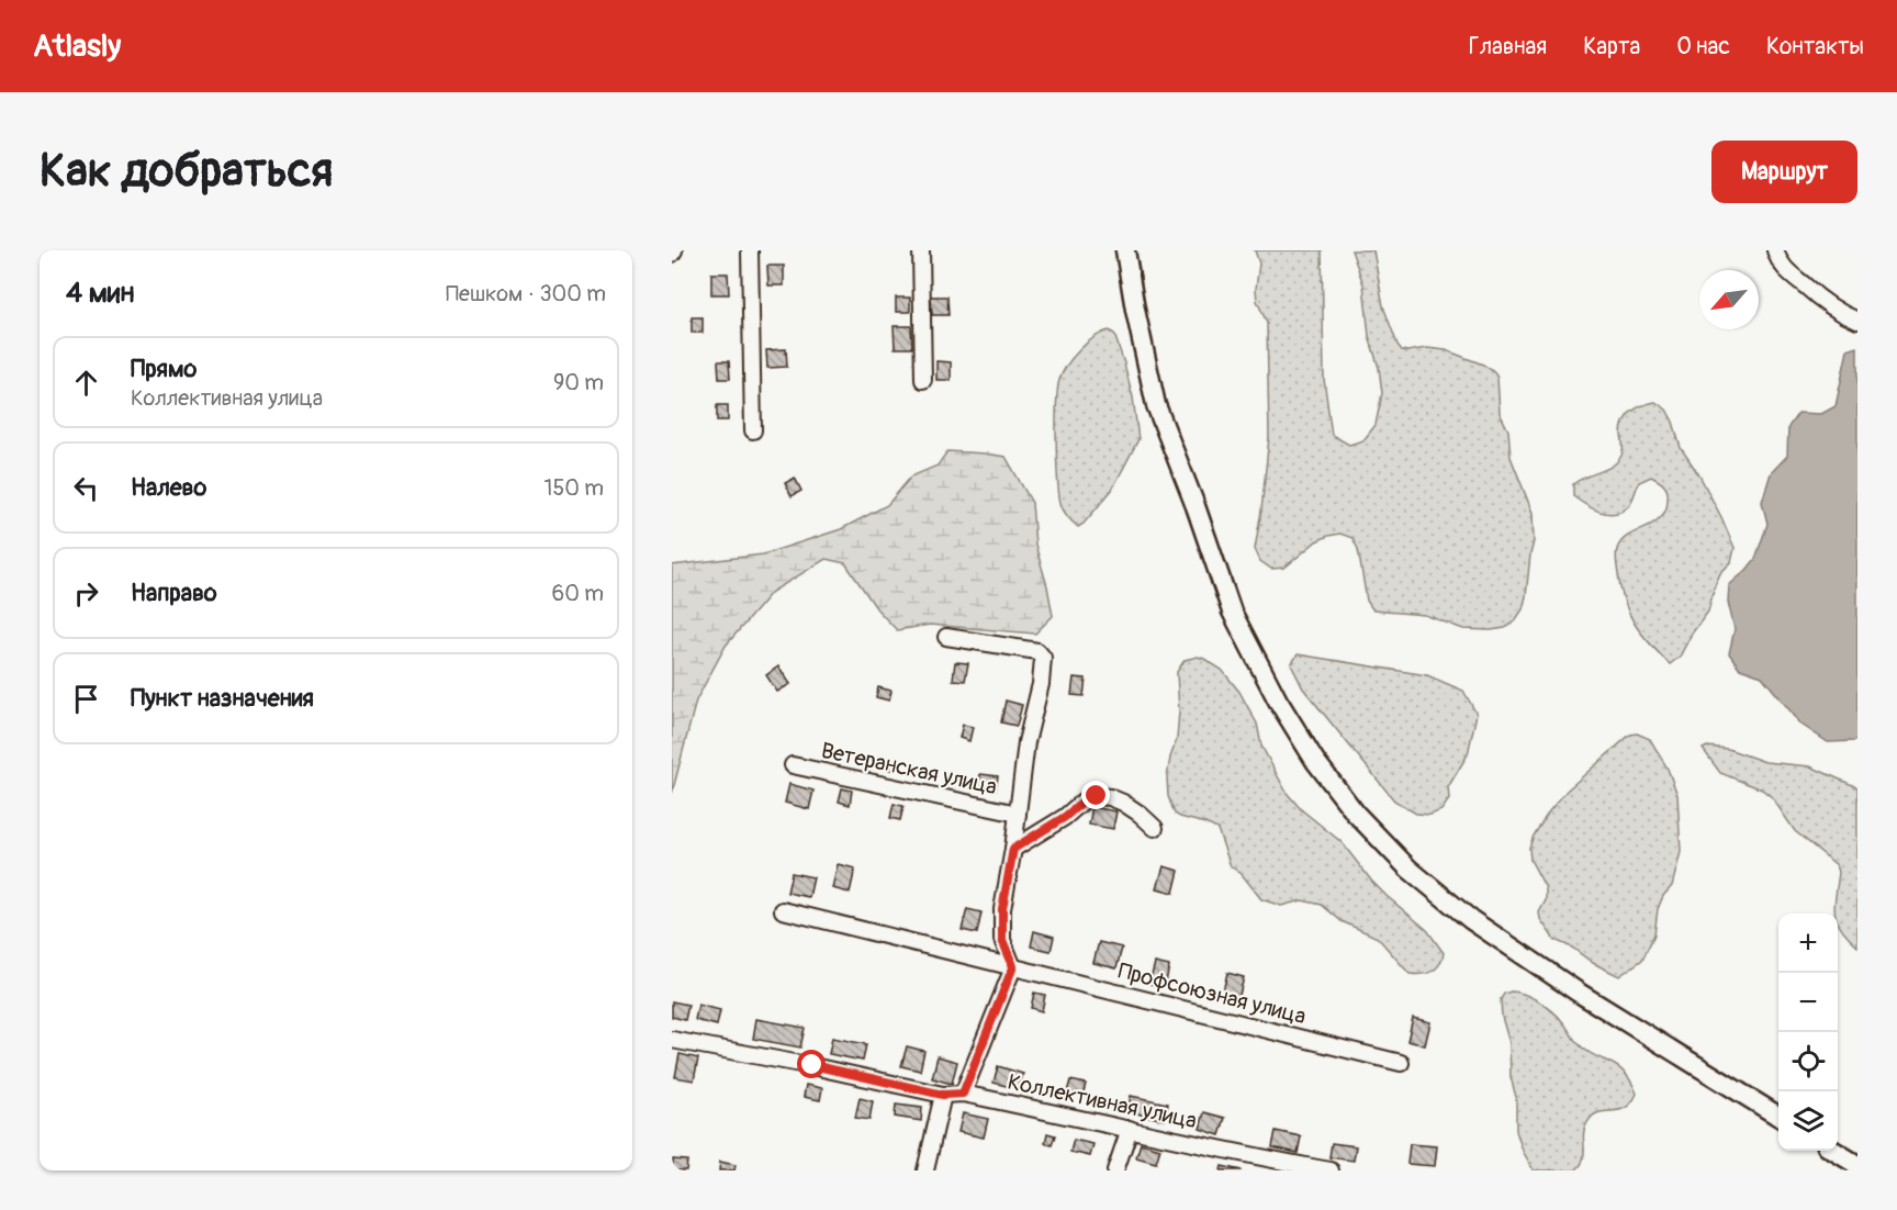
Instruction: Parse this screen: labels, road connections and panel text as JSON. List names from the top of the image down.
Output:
{
  "streets": {
    "street": ["Ветеранская улица", "Профсоюзная улица", "Коллективная улица"]
  },
  "north": "bottom left",
  "page": {
    "header": "Atlasly",
    "nav": [
      "Главная",
      "Карта",
      "О нас",
      "Контакты"
    ],
    "buttons": "Маршрут",
    "title": "Как добраться",
    "heading": ["4 мин", "Пешком · 300 m"],
    "list": [
      ["Прямо", "Коллективная улица", "90 m"],
      ["Налево", "150 m"],
      ["Направо", "60 m"],
      "Пункт назначения"
    ],
    "map_buttons": ["+", "−"]
  }
}
